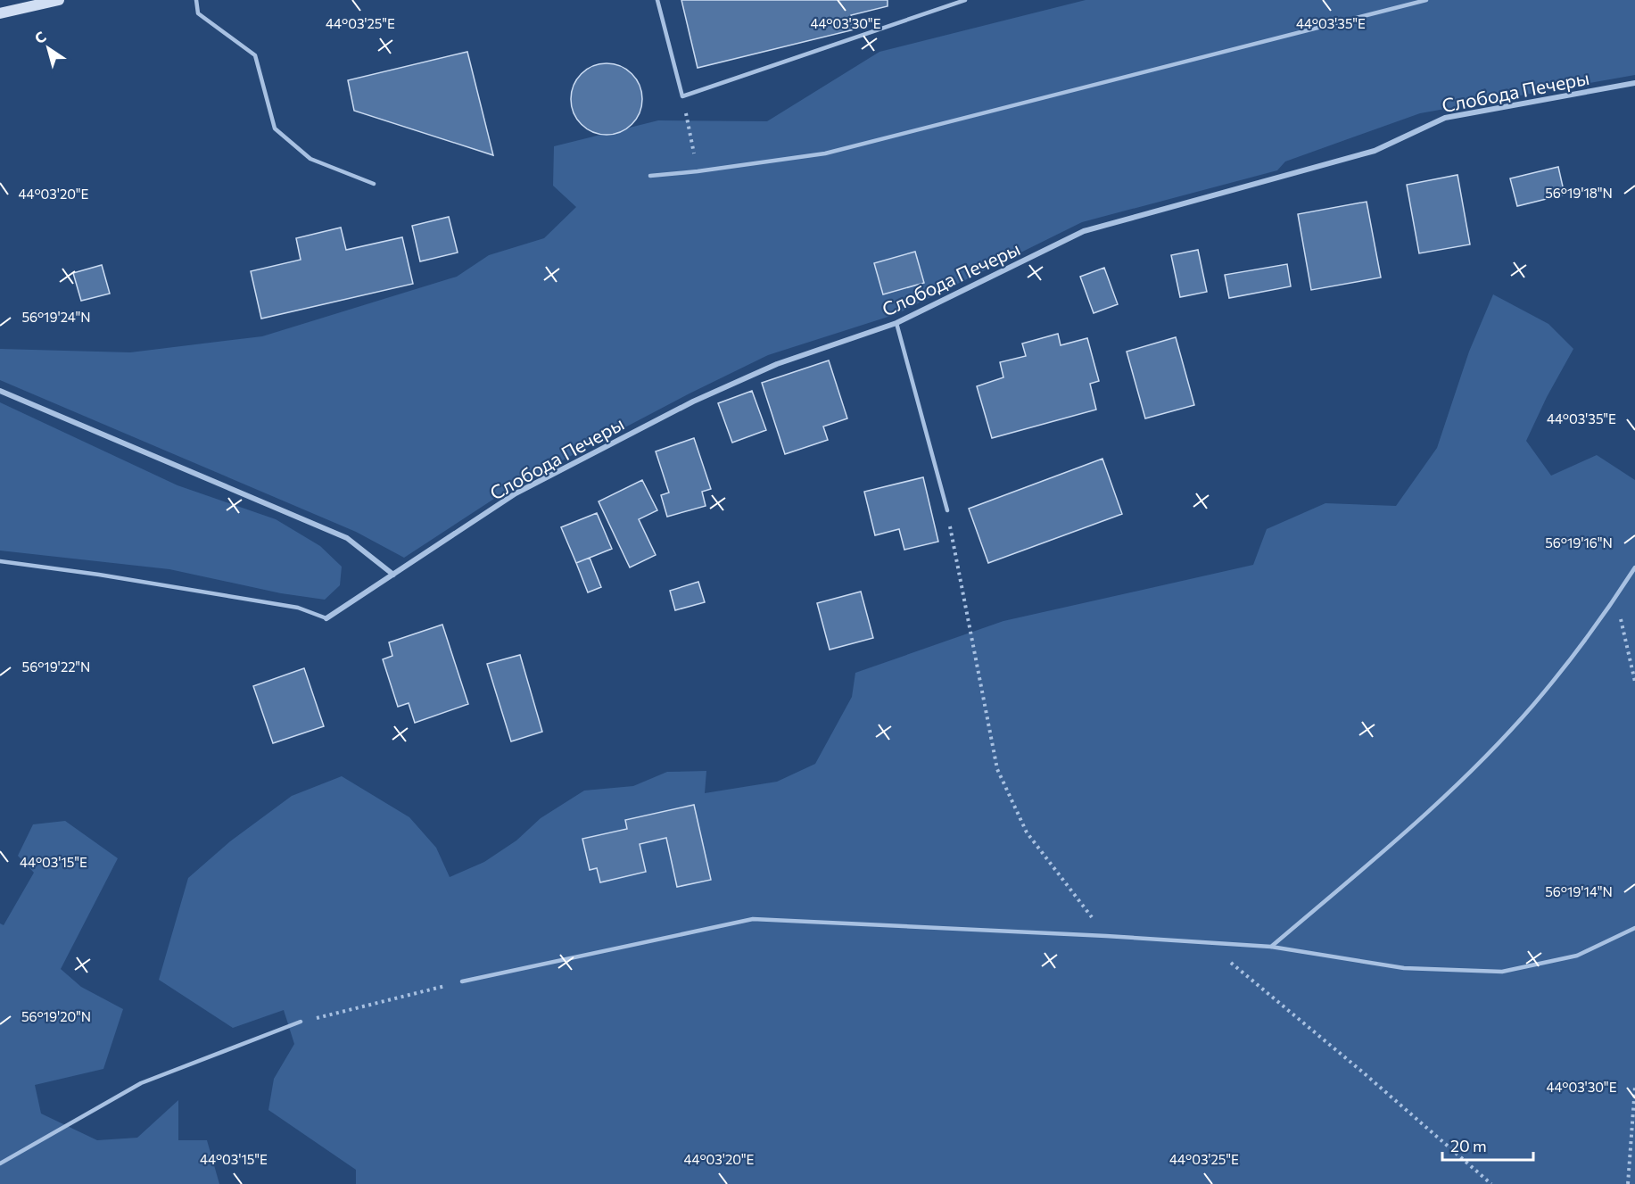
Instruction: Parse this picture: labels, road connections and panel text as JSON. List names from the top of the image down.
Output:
{
  "streets": {
    "street": ["Слобода Печеры"]
  },
  "scale_bar": "20 m",
  "north": "top left",
  "coordinates": [
    "44°03'25\"E",
    "44°03'30\"E",
    "44°03'35\"E",
    "56°19'18\"N",
    "44°03'20\"E",
    "56°19'24\"N",
    "56°19'16\"N",
    "56°19'22\"N",
    "44°03'15\"E",
    "56°19'14\"N",
    "56°19'20\"N"
  ]
}
